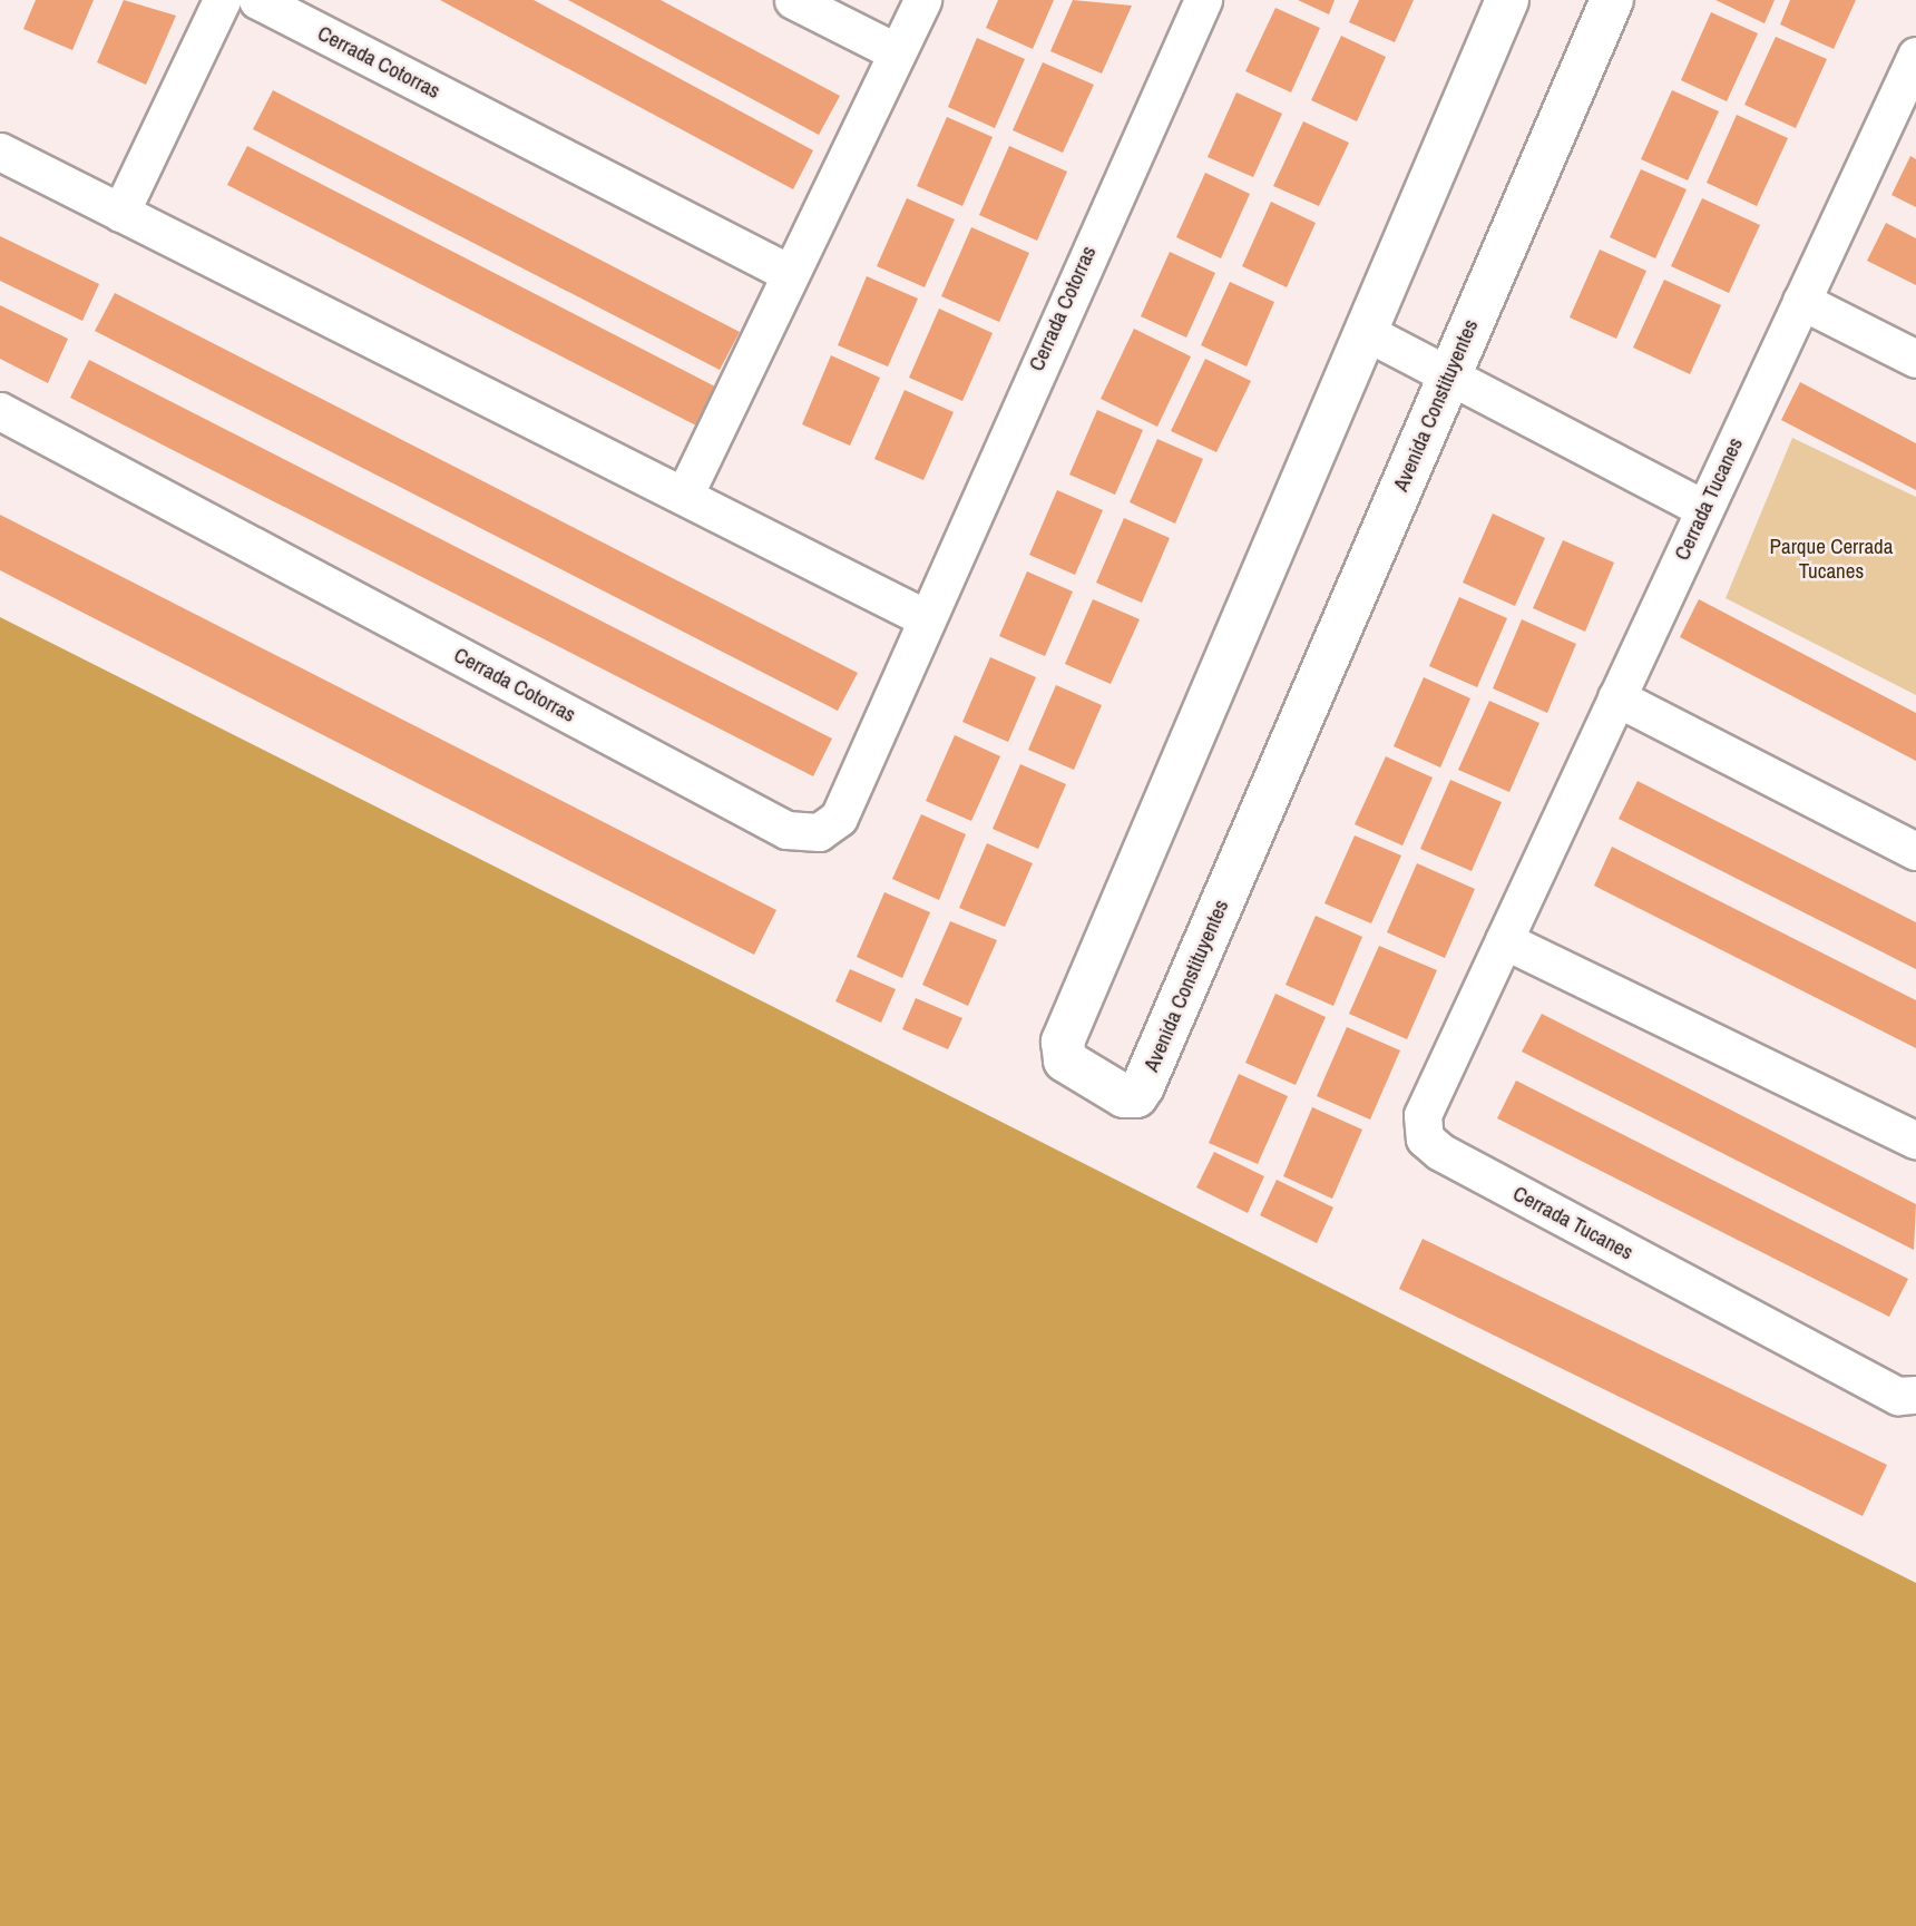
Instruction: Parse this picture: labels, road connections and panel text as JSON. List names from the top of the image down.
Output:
{
  "streets": {
    "main road": ["Avenida Constituyentes"],
    "street": ["Cerrada Cotorras", "Cerrada Tucanes"]
  },
  "parks": ["Parque Cerrada Tucanes"]
}
